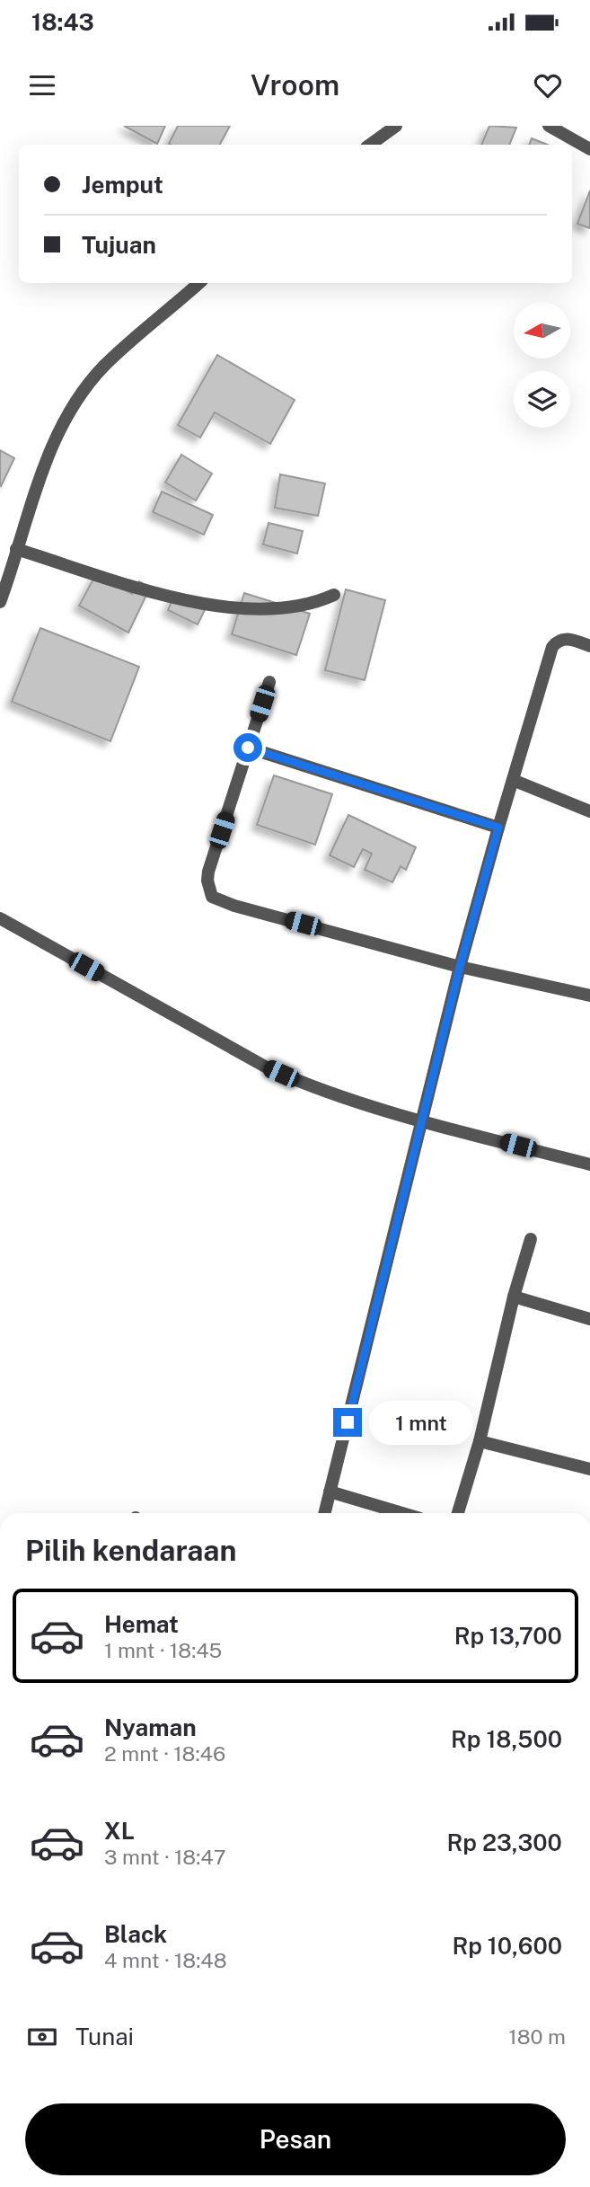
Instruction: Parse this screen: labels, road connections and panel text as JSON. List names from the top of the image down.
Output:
{
  "north": "left",
  "page": {
    "status": "18:43",
    "header": "Vroom",
    "banner": ["Jemput", "Tujuan"],
    "bubble": "1 mnt",
    "heading": "Pilih kendaraan",
    "list": [
      {
        "name": "Hemat",
        "note": "1 mnt · 18:45",
        "value": "Rp 13,700"
      },
      {
        "name": "Nyaman",
        "note": "2 mnt · 18:46",
        "value": "Rp 18,500"
      },
      {
        "name": "XL",
        "note": "3 mnt · 18:47",
        "value": "Rp 23,300"
      },
      {
        "name": "Black",
        "note": "4 mnt · 18:48",
        "value": "Rp 10,600"
      }
    ],
    "pay": ["Tunai", "180 m"],
    "buttons": "Pesan"
  }
}
